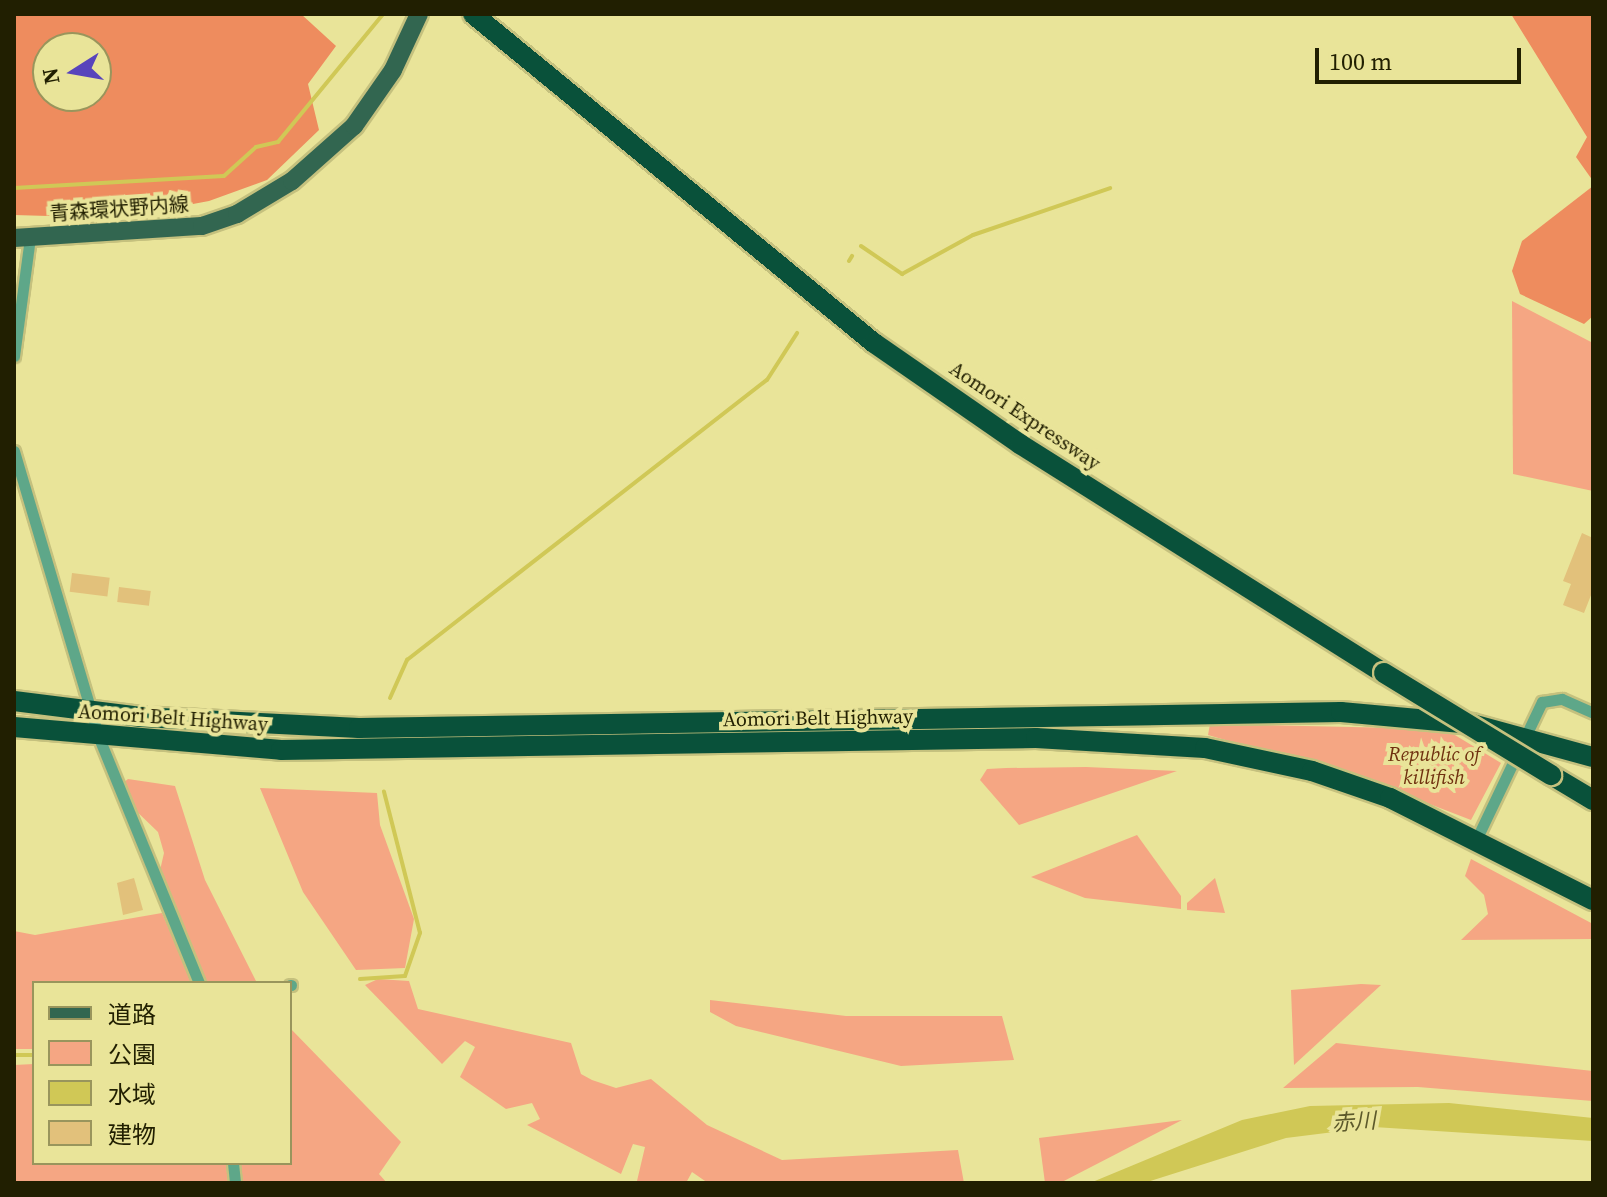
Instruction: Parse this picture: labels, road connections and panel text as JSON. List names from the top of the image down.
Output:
{
  "streets": {
    "highway": ["Aomori Expressway", "Aomori Belt Highway"],
    "main road": ["青森環状野内線"]
  },
  "water": ["赤川"],
  "parks": ["Republic of killifish"],
  "legend": [
    "道路",
    "公園",
    "水域",
    "建物"
  ],
  "scale_bar": "100 m",
  "north": "left"
}
